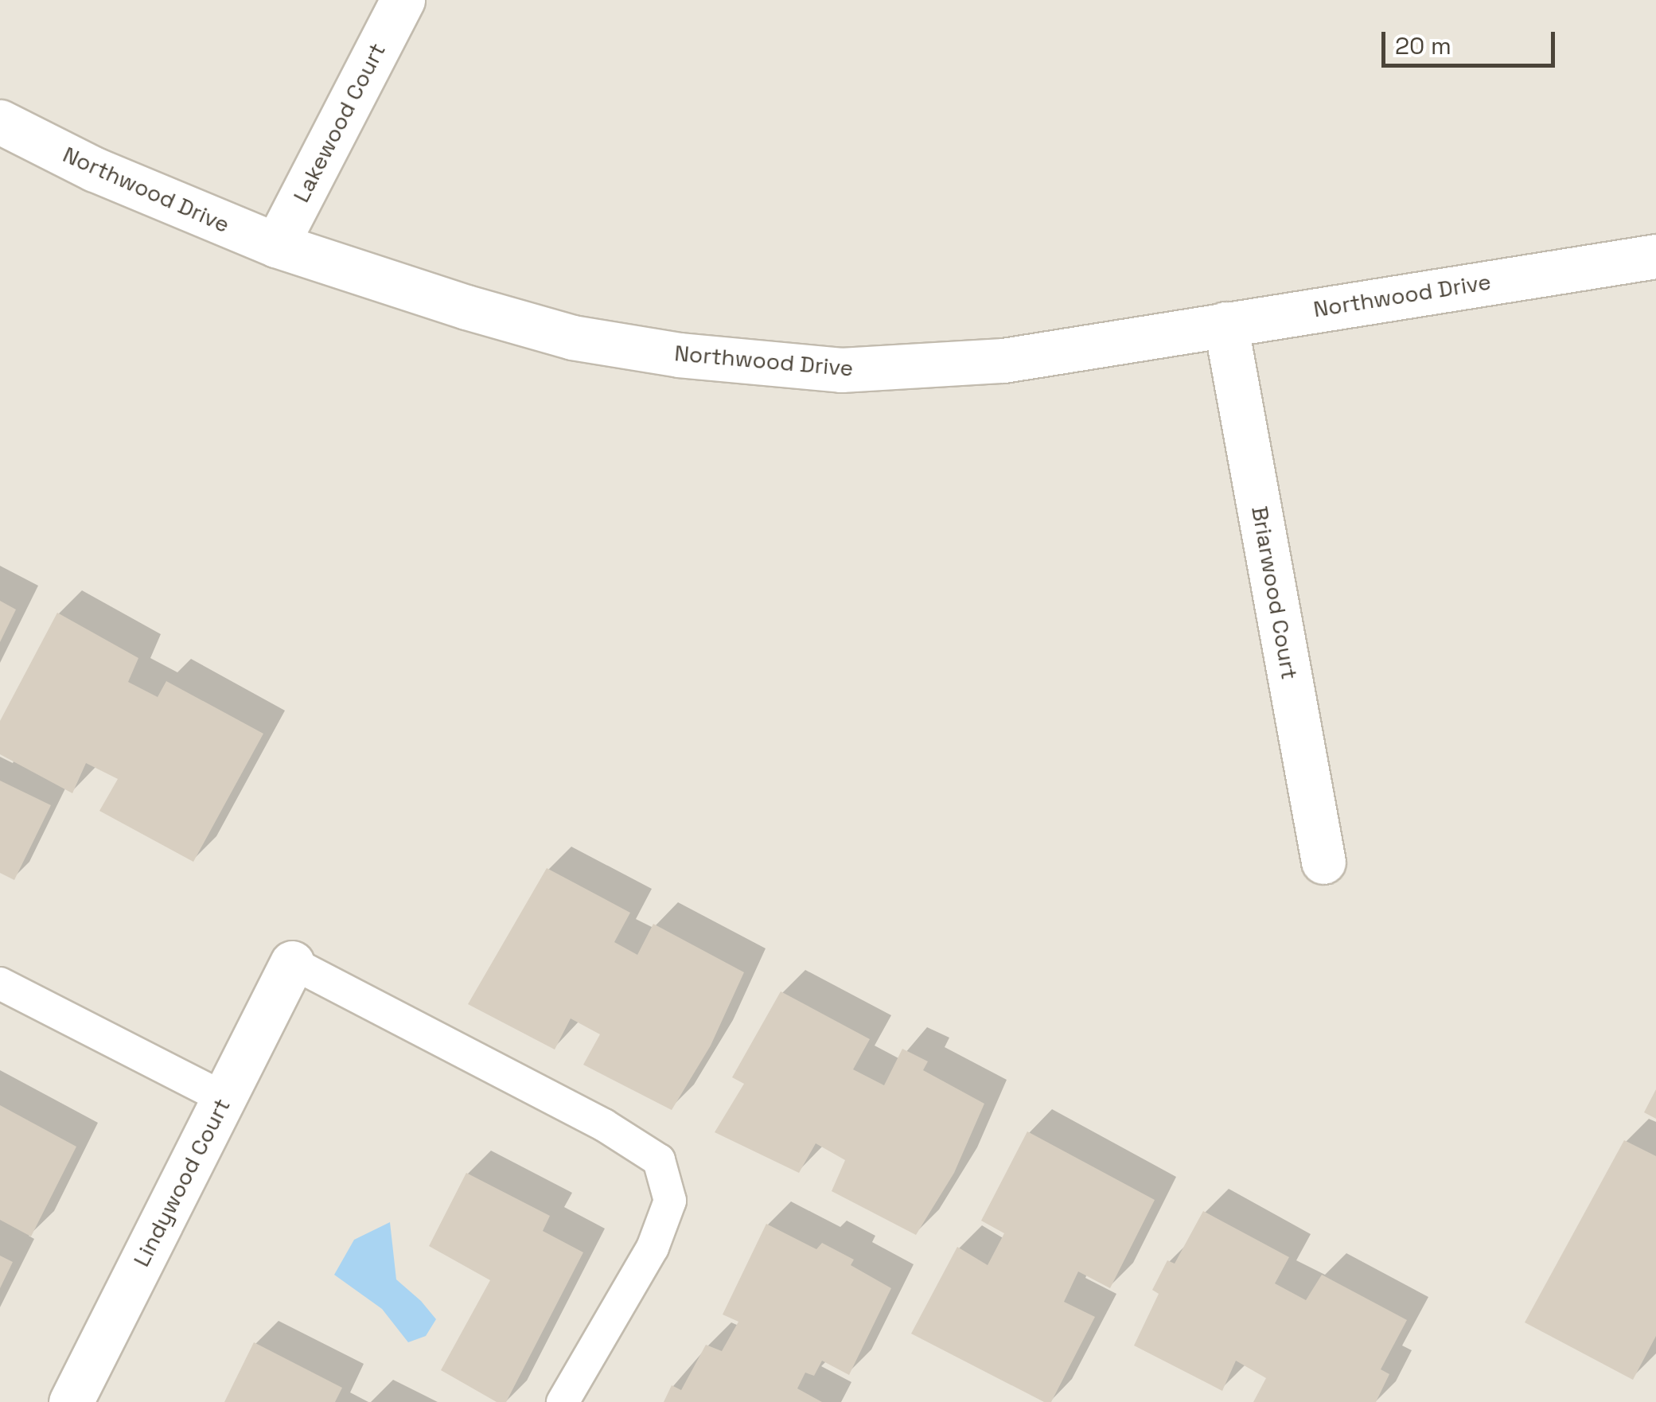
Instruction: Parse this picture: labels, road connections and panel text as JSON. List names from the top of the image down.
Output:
{
  "streets": {
    "street": [
      "Lakewood Court",
      "Northwood Drive",
      "Briarwood Court",
      "Lindywood Court"
    ]
  },
  "crossings": [
    ["Lakewood Court", "Northwood Drive"],
    ["Northwood Drive", "Briarwood Court"]
  ],
  "scale_bar": "20 m"
}
